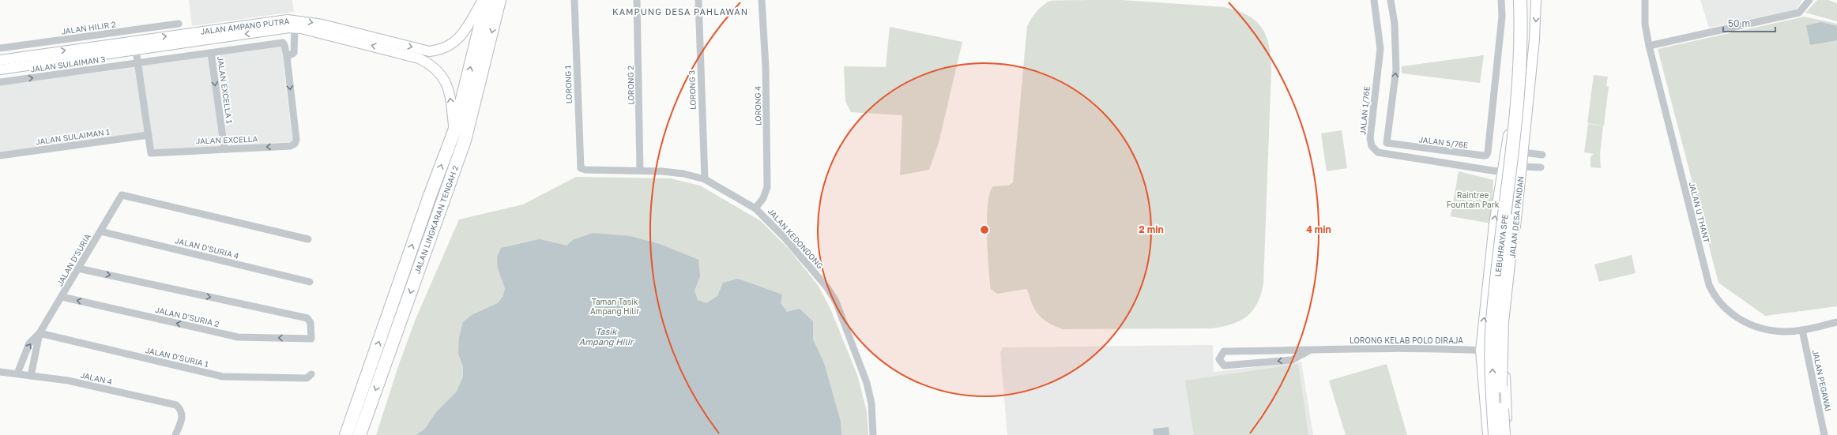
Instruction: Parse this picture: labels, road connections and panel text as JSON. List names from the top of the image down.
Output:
{
  "streets": {
    "highway": ["JALAN LINGKARAN TENGAH 2", "LEBUHRAYA SPE"],
    "street": [
      "JALAN AMPANG PUTRA",
      "JALAN HILIR 2",
      "JALAN SULAIMAN 3",
      "LORONG 1",
      "LORONG 2",
      "JALAN EXCELLA 1",
      "LORONG 3",
      "LORONG 4",
      "JALAN 1/76E",
      "JALAN SULAIMAN 1",
      "JALAN EXCELLA",
      "JALAN 5/76E",
      "JALAN U THANT",
      "JALAN DESA PANDAN",
      "JALAN KEDONDONG",
      "JALAN D'SURIA 4",
      "JALAN D'SURIA",
      "JALAN D'SURIA 2",
      "LORONG KELAB POLO DIRAJA",
      "JALAN D'SURIA 1",
      "JALAN 4",
      "JALAN PEGAWAI"
    ]
  },
  "crossings": [
    ["JALAN AMPANG PUTRA", "JALAN EXCELLA"],
    ["JALAN AMPANG PUTRA", "JALAN LINGKARAN TENGAH 2"],
    ["JALAN SULAIMAN 3", "JALAN EXCELLA 1"],
    ["JALAN SULAIMAN 3", "JALAN EXCELLA"],
    ["LORONG 1", "JALAN KEDONDONG"],
    ["LORONG 2", "JALAN KEDONDONG"],
    ["JALAN EXCELLA 1", "JALAN EXCELLA"],
    ["LORONG 3", "JALAN KEDONDONG"],
    ["LORONG 4", "JALAN KEDONDONG"],
    ["JALAN SULAIMAN 1", "JALAN EXCELLA"],
    ["JALAN U THANT", "JALAN PEGAWAI"],
    ["JALAN DESA PANDAN", "LORONG KELAB POLO DIRAJA"],
    ["JALAN D'SURIA 4", "JALAN D'SURIA"],
    ["JALAN D'SURIA", "JALAN D'SURIA 2"],
    ["JALAN D'SURIA", "JALAN D'SURIA 1"]
  ],
  "one_way": ["JALAN SULAIMAN 3", "JALAN EXCELLA 1"],
  "districts": ["KAMPUNG DESA PAHLAWAN"],
  "water": ["Tasik Ampang Hilir"],
  "parks": ["Raintree Fountain Park", "Taman Tasik Ampang Hilir"],
  "scale_bar": "50 m",
  "rings": ["2 min", "4 min"]
}
